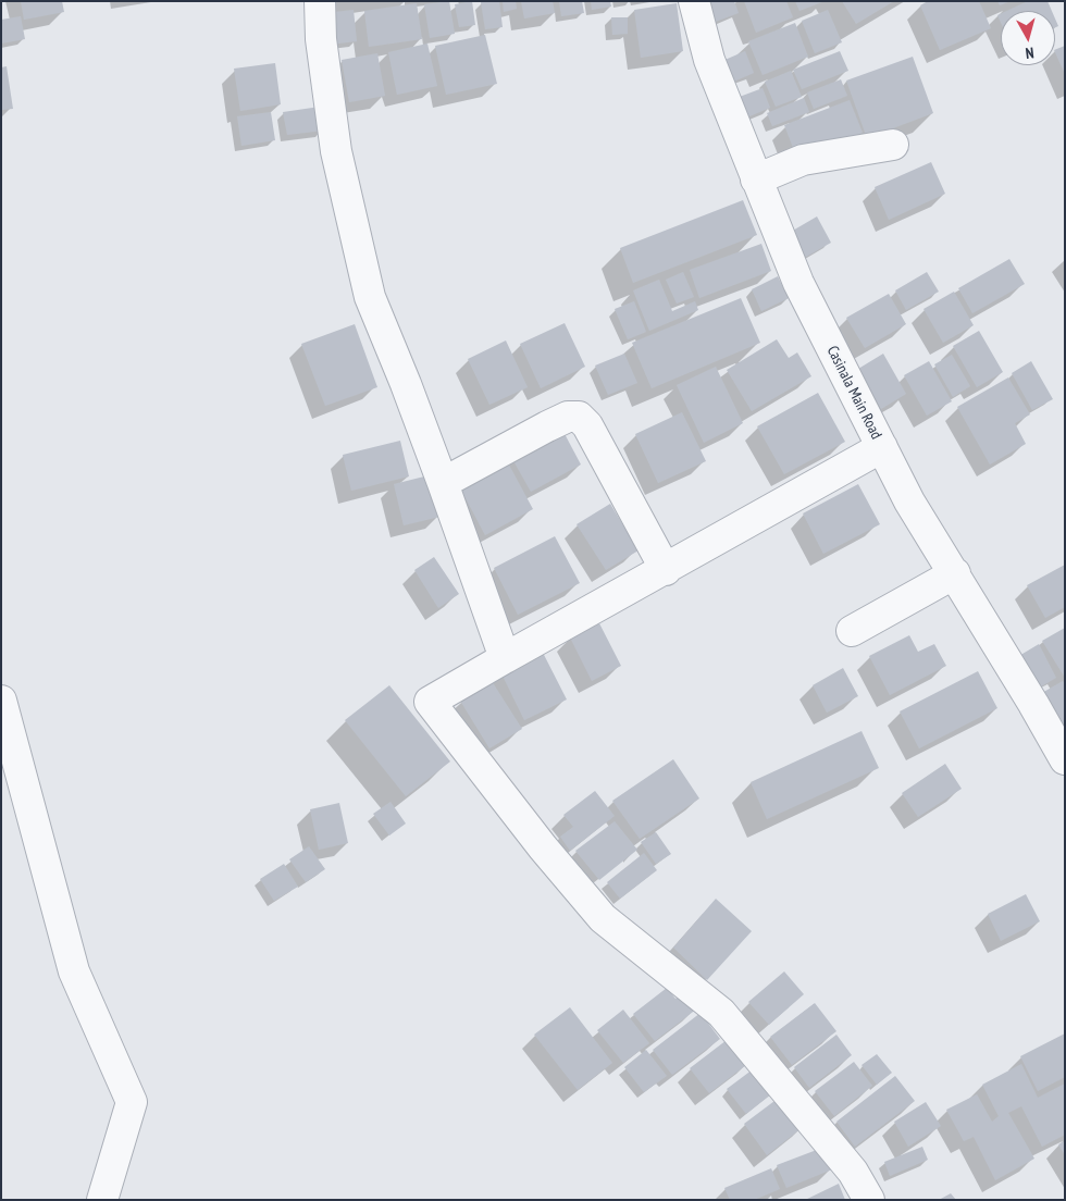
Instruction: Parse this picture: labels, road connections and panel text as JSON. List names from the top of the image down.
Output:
{
  "streets": {
    "street": ["Casinala Main Road"]
  },
  "north": "bottom"
}
